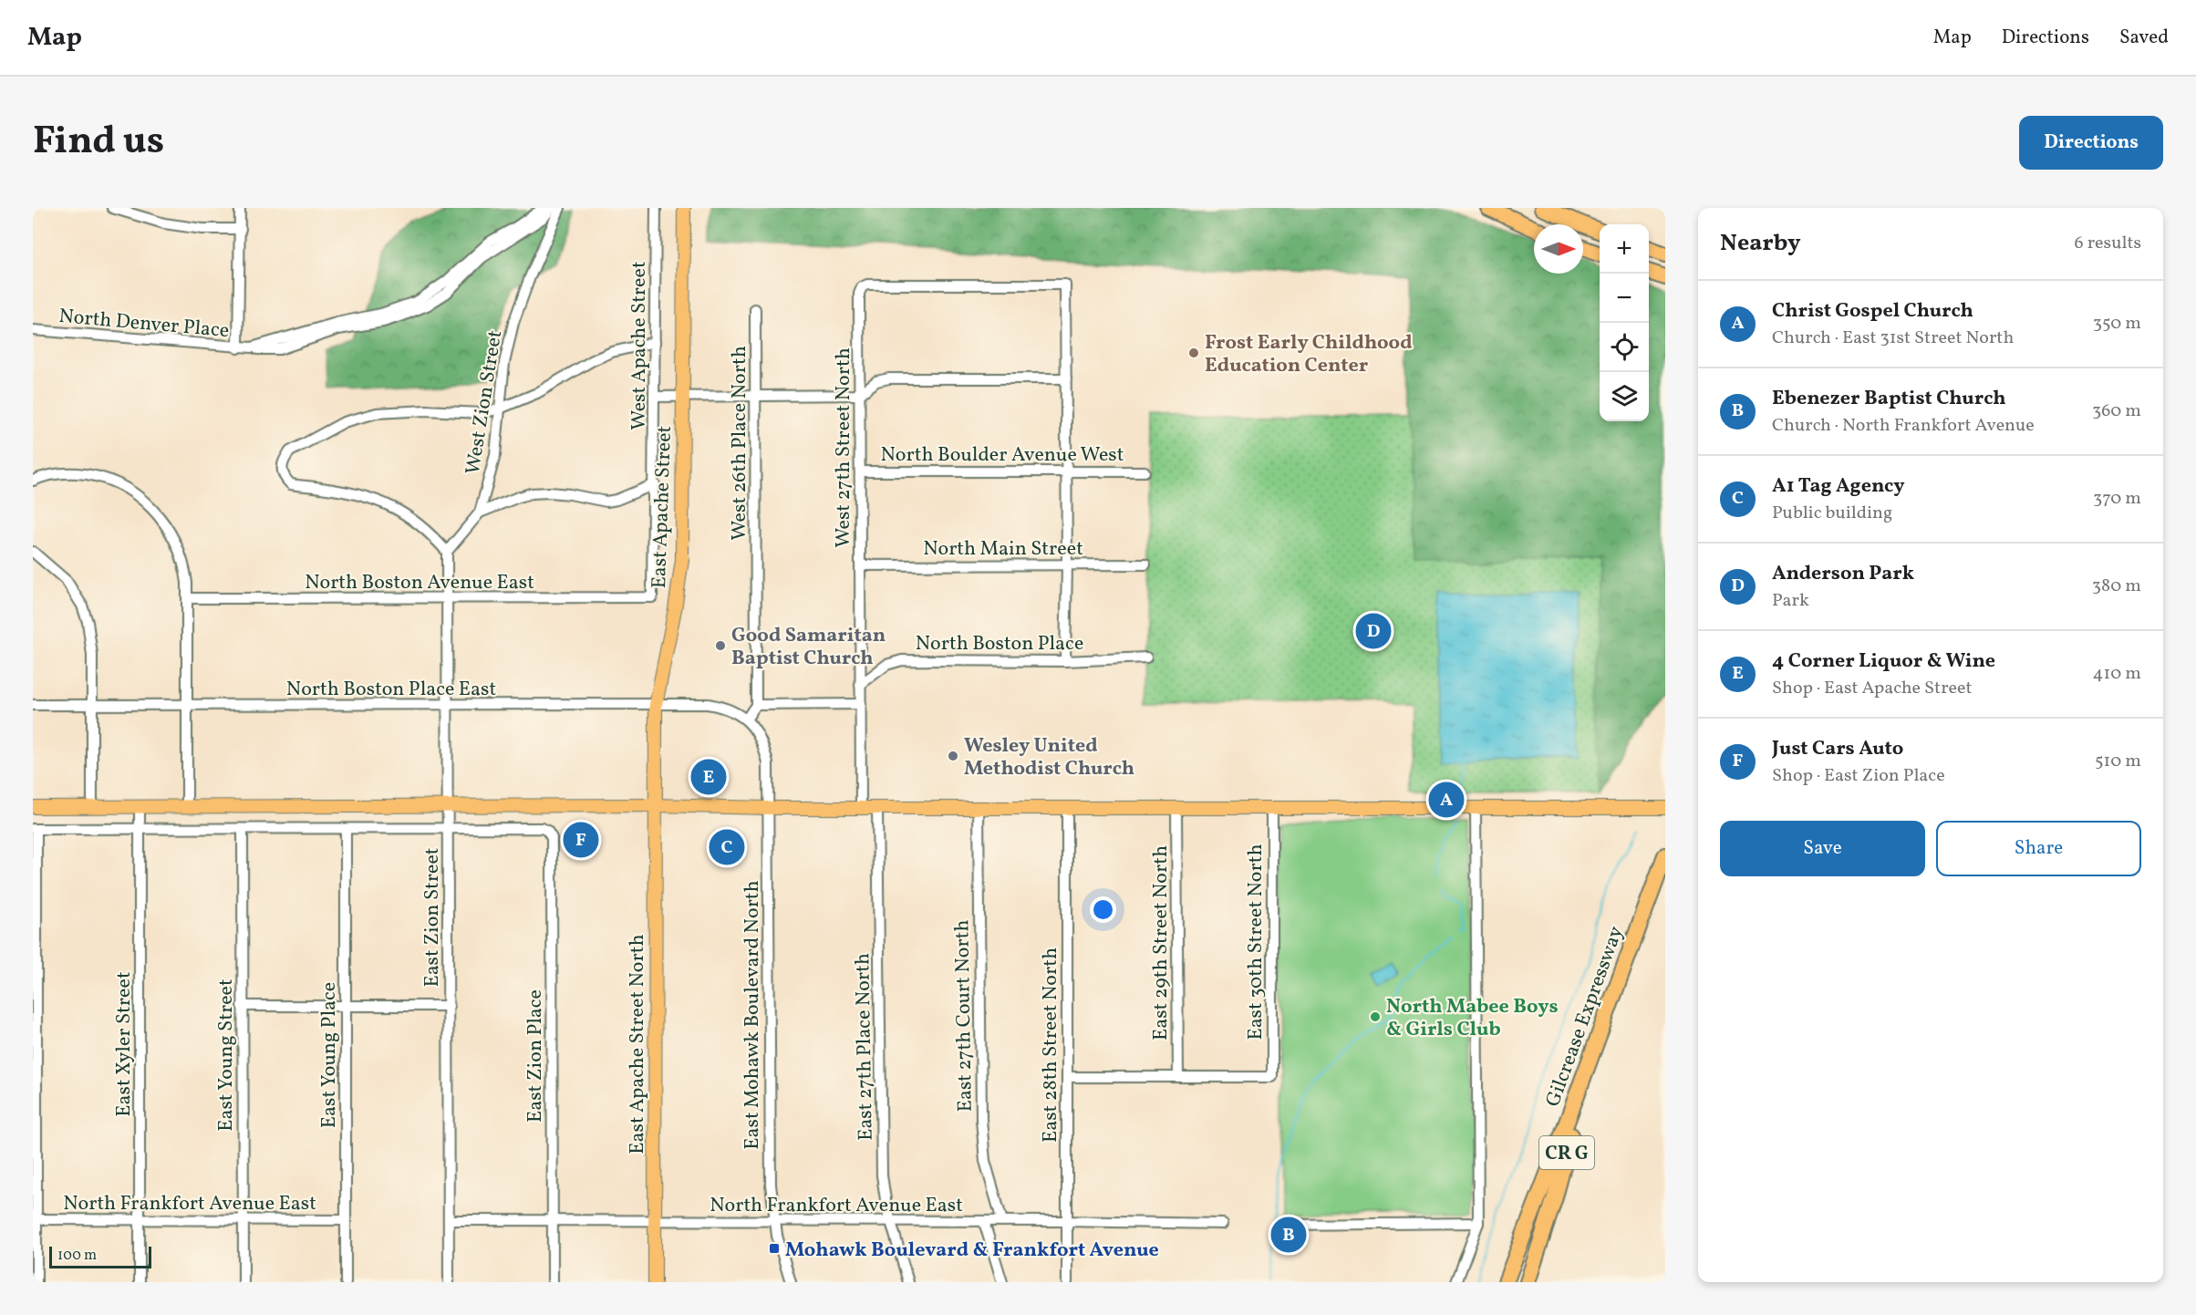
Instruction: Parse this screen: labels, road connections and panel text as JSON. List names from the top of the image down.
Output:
{
  "streets": {
    "highway": ["Gilcrease Expressway", "CR G"],
    "main road": ["East Apache Street", "East Apache Street North"],
    "street": [
      "North Denver Place",
      "West Apache Street",
      "West Zion Street",
      "West 26th Place North",
      "West 27th Street North",
      "North Boulder Avenue West",
      "North Main Street",
      "North Boston Avenue East",
      "North Boston Place",
      "North Boston Place East",
      "East Zion Street",
      "East 30th Street North",
      "East 29th Street North",
      "East Mohawk Boulevard North",
      "East 27th Court North",
      "East Xyler Street",
      "East 28th Street North",
      "East 27th Place North",
      "East Young Street",
      "East Young Place",
      "East Zion Place",
      "North Frankfort Avenue East"
    ]
  },
  "crossings": [
    ["West Apache Street", "East Apache Street"],
    ["West 27th Street North", "North Boulder Avenue West"],
    ["West 27th Street North", "North Main Street"],
    ["West 27th Street North", "North Boston Place"],
    ["East Apache Street", "North Boston Avenue East"],
    ["East Apache Street", "North Boston Place East"],
    ["East Apache Street", "East Apache Street North"],
    ["North Boston Avenue East", "East Zion Street"],
    ["North Boston Place East", "East Zion Street"],
    ["North Boston Place East", "East Mohawk Boulevard North"],
    ["East Zion Street", "East Zion Place"],
    ["East Zion Street", "North Frankfort Avenue East"],
    ["East 30th Street North", "East 29th Street North"],
    ["East Mohawk Boulevard North", "North Frankfort Avenue East"],
    ["East 27th Court North", "North Frankfort Avenue East"],
    ["Gilcrease Expressway", "CR G"],
    ["East Xyler Street", "North Frankfort Avenue East"],
    ["East Apache Street North", "North Frankfort Avenue East"],
    ["East 28th Street North", "North Frankfort Avenue East"],
    ["East 27th Place North", "North Frankfort Avenue East"],
    ["East Young Street", "North Frankfort Avenue East"],
    ["East Young Place", "North Frankfort Avenue East"],
    ["East Zion Place", "North Frankfort Avenue East"]
  ],
  "places": {
    "other": [
      "Frost Early Childhood Education Center",
      "Good Samaritan Baptist Church",
      "Wesley United Methodist Church",
      "North Mabee Boys & Girls Club"
    ],
    "transit": ["Mohawk Boulevard & Frankfort Avenue"]
  },
  "scale_bar": "100 m",
  "north": "right",
  "page": {
    "header": "Map",
    "nav": ["Map", "Directions", "Saved"],
    "title": "Find us",
    "buttons": [
      "Directions",
      ["Save", "Share"]
    ],
    "heading": ["Nearby", "6 results"],
    "map_buttons": ["+", "−"],
    "list": [
      {
        "mark": "A",
        "name": "Christ Gospel Church",
        "note": "Church · East 31st Street North",
        "value": "350 m"
      },
      {
        "mark": "B",
        "name": "Ebenezer Baptist Church",
        "note": "Church · North Frankfort Avenue",
        "value": "360 m"
      },
      {
        "mark": "C",
        "name": "A1 Tag Agency",
        "note": "Public building",
        "value": "370 m"
      },
      {
        "mark": "D",
        "name": "Anderson Park",
        "note": "Park",
        "value": "380 m"
      },
      {
        "mark": "E",
        "name": "4 Corner Liquor & Wine",
        "note": "Shop · East Apache Street",
        "value": "410 m"
      },
      {
        "mark": "F",
        "name": "Just Cars Auto",
        "note": "Shop · East Zion Place",
        "value": "510 m"
      }
    ],
    "pins": [
      "D",
      "E",
      "A",
      "F",
      "C",
      "B"
    ],
    "scale": "100 m"
  }
}
